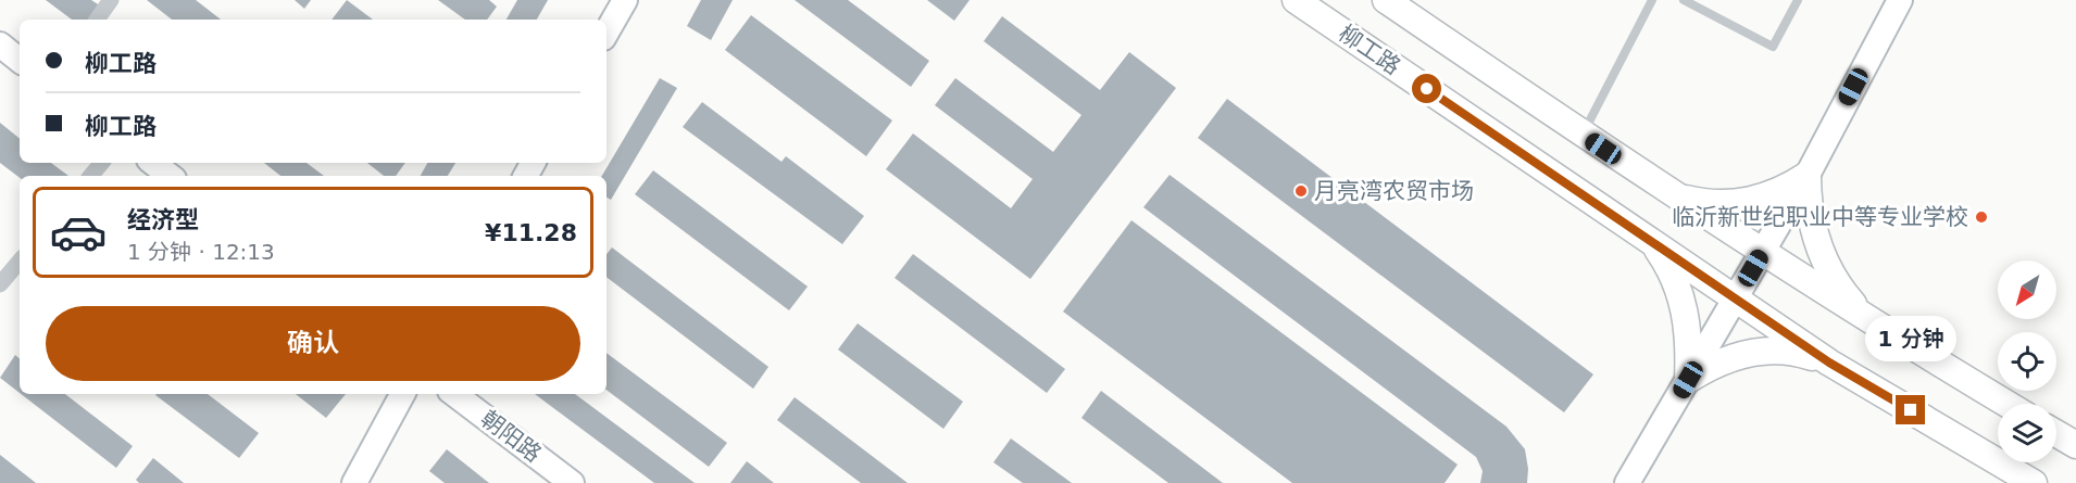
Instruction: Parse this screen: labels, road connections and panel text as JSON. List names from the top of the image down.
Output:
{
  "streets": {
    "main road": ["柳工路", "朝阳路"]
  },
  "places": ["月亮湾农贸市场", "临沂新世纪职业中等专业学校"],
  "north": "bottom left",
  "page": {
    "banner": ["柳工路", "柳工路"],
    "list": [
      {
        "name": "经济型",
        "note": "1 分钟 · 12:13",
        "value": "¥11.28"
      }
    ],
    "buttons": "确认",
    "bubble": "1 分钟"
  }
}
